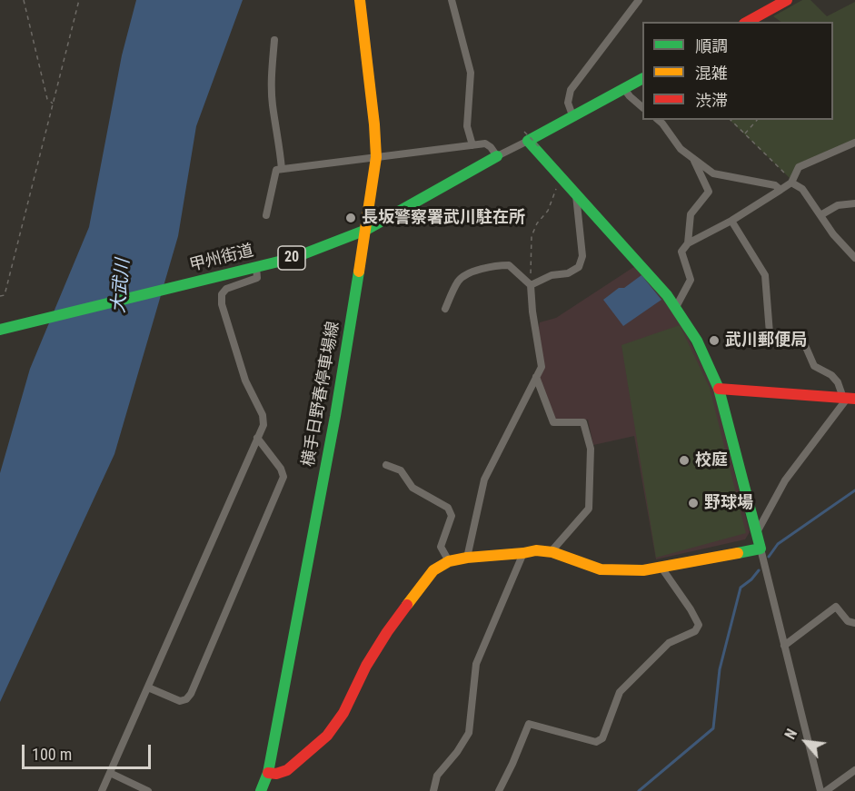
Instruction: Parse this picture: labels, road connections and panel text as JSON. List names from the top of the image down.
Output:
{
  "streets": {
    "main road": ["20", "甲州街道", "横手日野春停車場線"]
  },
  "crossings": [
    ["甲州街道", "横手日野春停車場線"]
  ],
  "water": ["大武川"],
  "places": [
    "長坂警察署武川駐在所",
    "武川郵便局",
    "校庭",
    "野球場"
  ],
  "legend": ["順調", "混雑", "渋滞"],
  "scale_bar": "100 m",
  "north": "top left"
}
